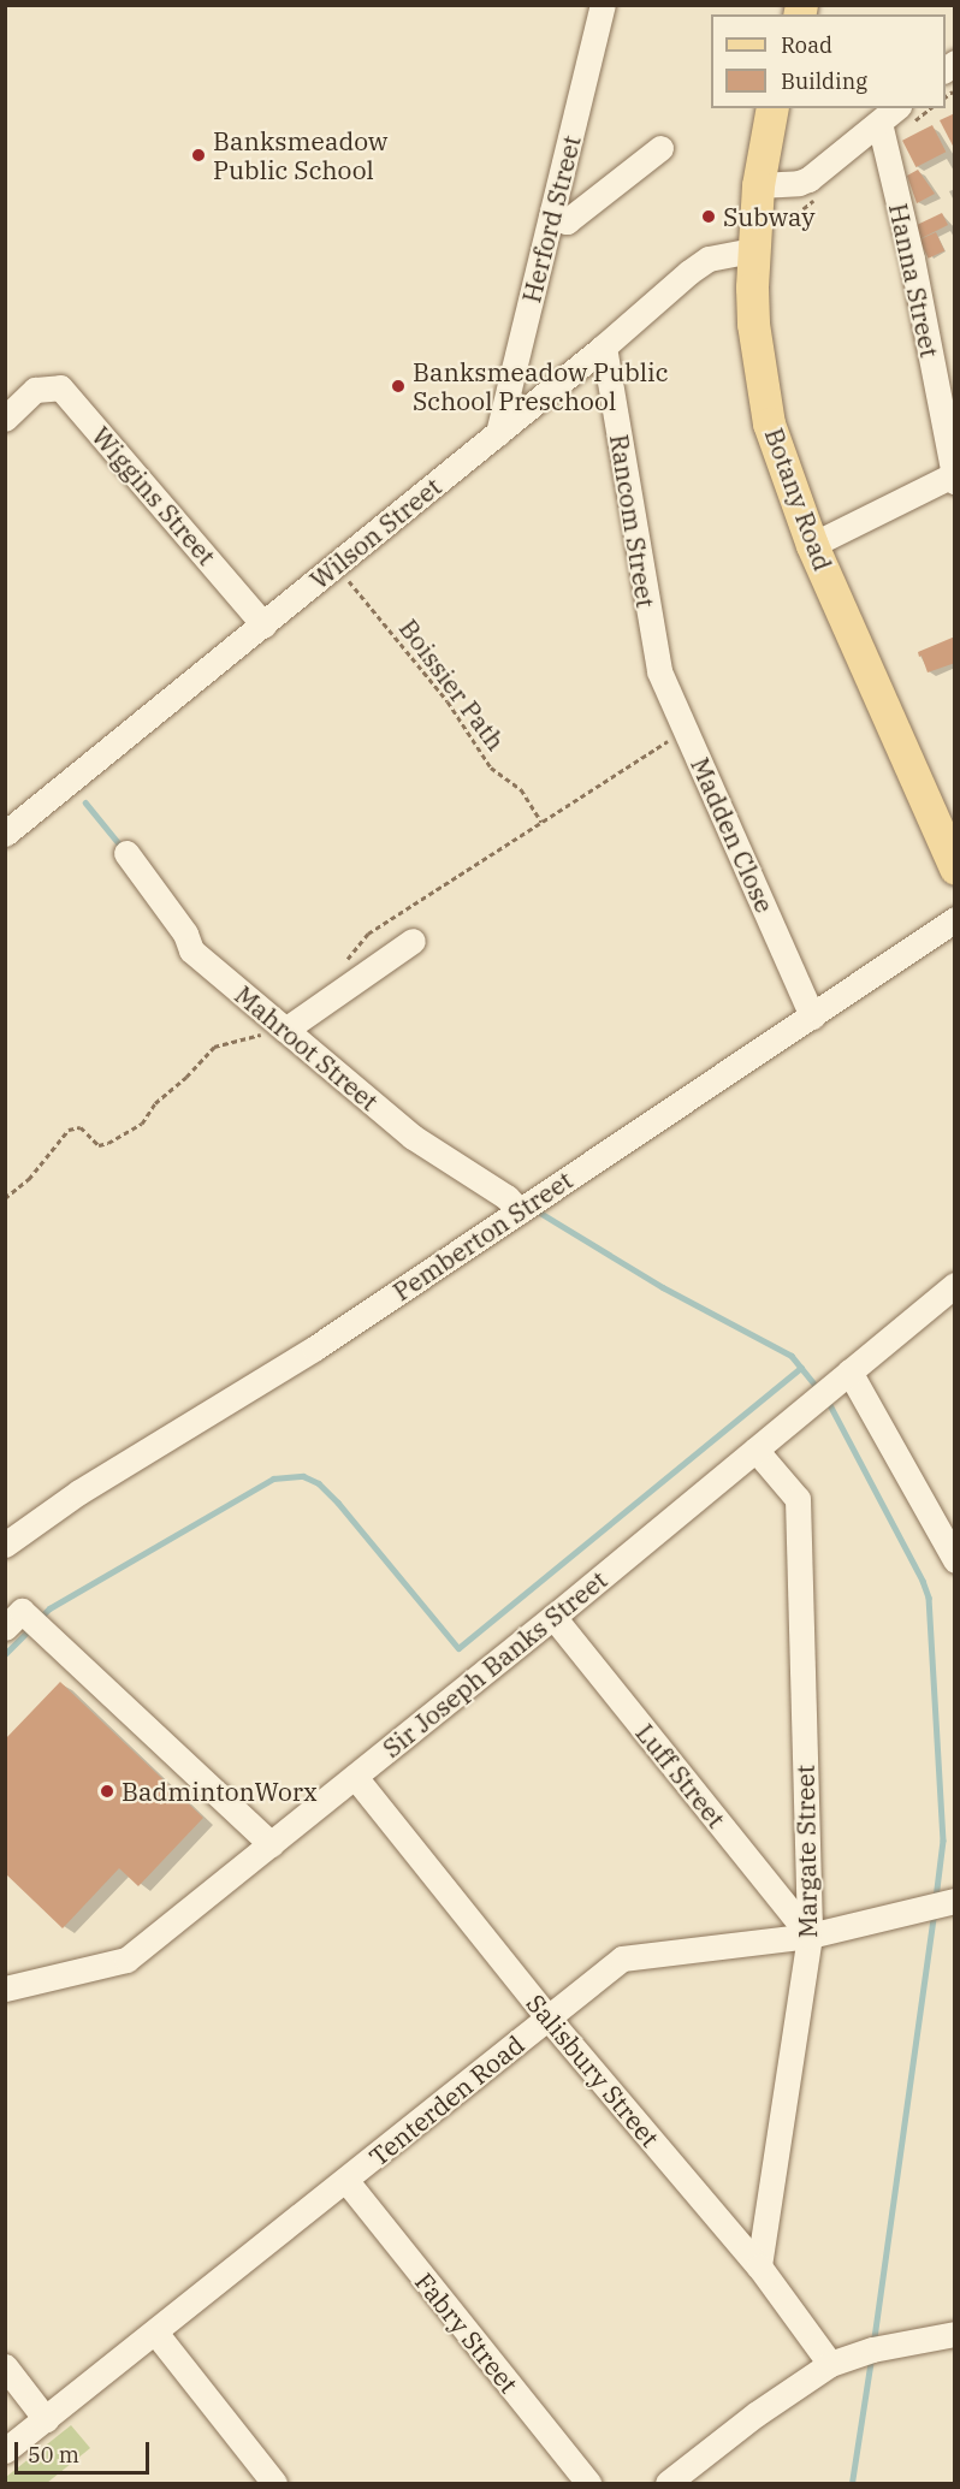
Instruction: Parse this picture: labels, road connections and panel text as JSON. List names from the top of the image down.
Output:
{
  "streets": {
    "main road": ["Botany Road"],
    "street": [
      "Herford Street",
      "Hanna Street",
      "Wiggins Street",
      "Rancom Street",
      "Wilson Street",
      "Madden Close",
      "Mahroot Street",
      "Pemberton Street",
      "Sir Joseph Banks Street",
      "Luff Street",
      "Margate Street",
      "Salisbury Street",
      "Tenterden Road",
      "Fabry Street"
    ],
    "path": ["Boissier Path"]
  },
  "crossings": [
    ["Herford Street", "Wilson Street"],
    ["Wiggins Street", "Wilson Street"],
    ["Botany Road", "Wilson Street"],
    ["Rancom Street", "Wilson Street"],
    ["Rancom Street", "Madden Close"],
    ["Wilson Street", "Boissier Path"],
    ["Madden Close", "Pemberton Street"],
    ["Mahroot Street", "Pemberton Street"],
    ["Sir Joseph Banks Street", "Luff Street"],
    ["Sir Joseph Banks Street", "Margate Street"],
    ["Sir Joseph Banks Street", "Salisbury Street"],
    ["Luff Street", "Margate Street"],
    ["Luff Street", "Tenterden Road"],
    ["Margate Street", "Salisbury Street"],
    ["Margate Street", "Tenterden Road"],
    ["Salisbury Street", "Tenterden Road"],
    ["Tenterden Road", "Fabry Street"]
  ],
  "places": [
    "Banksmeadow Public School",
    "Subway",
    "Banksmeadow Public School Preschool",
    "BadmintonWorx"
  ],
  "legend": ["Road", "Building"],
  "scale_bar": "50 m"
}
